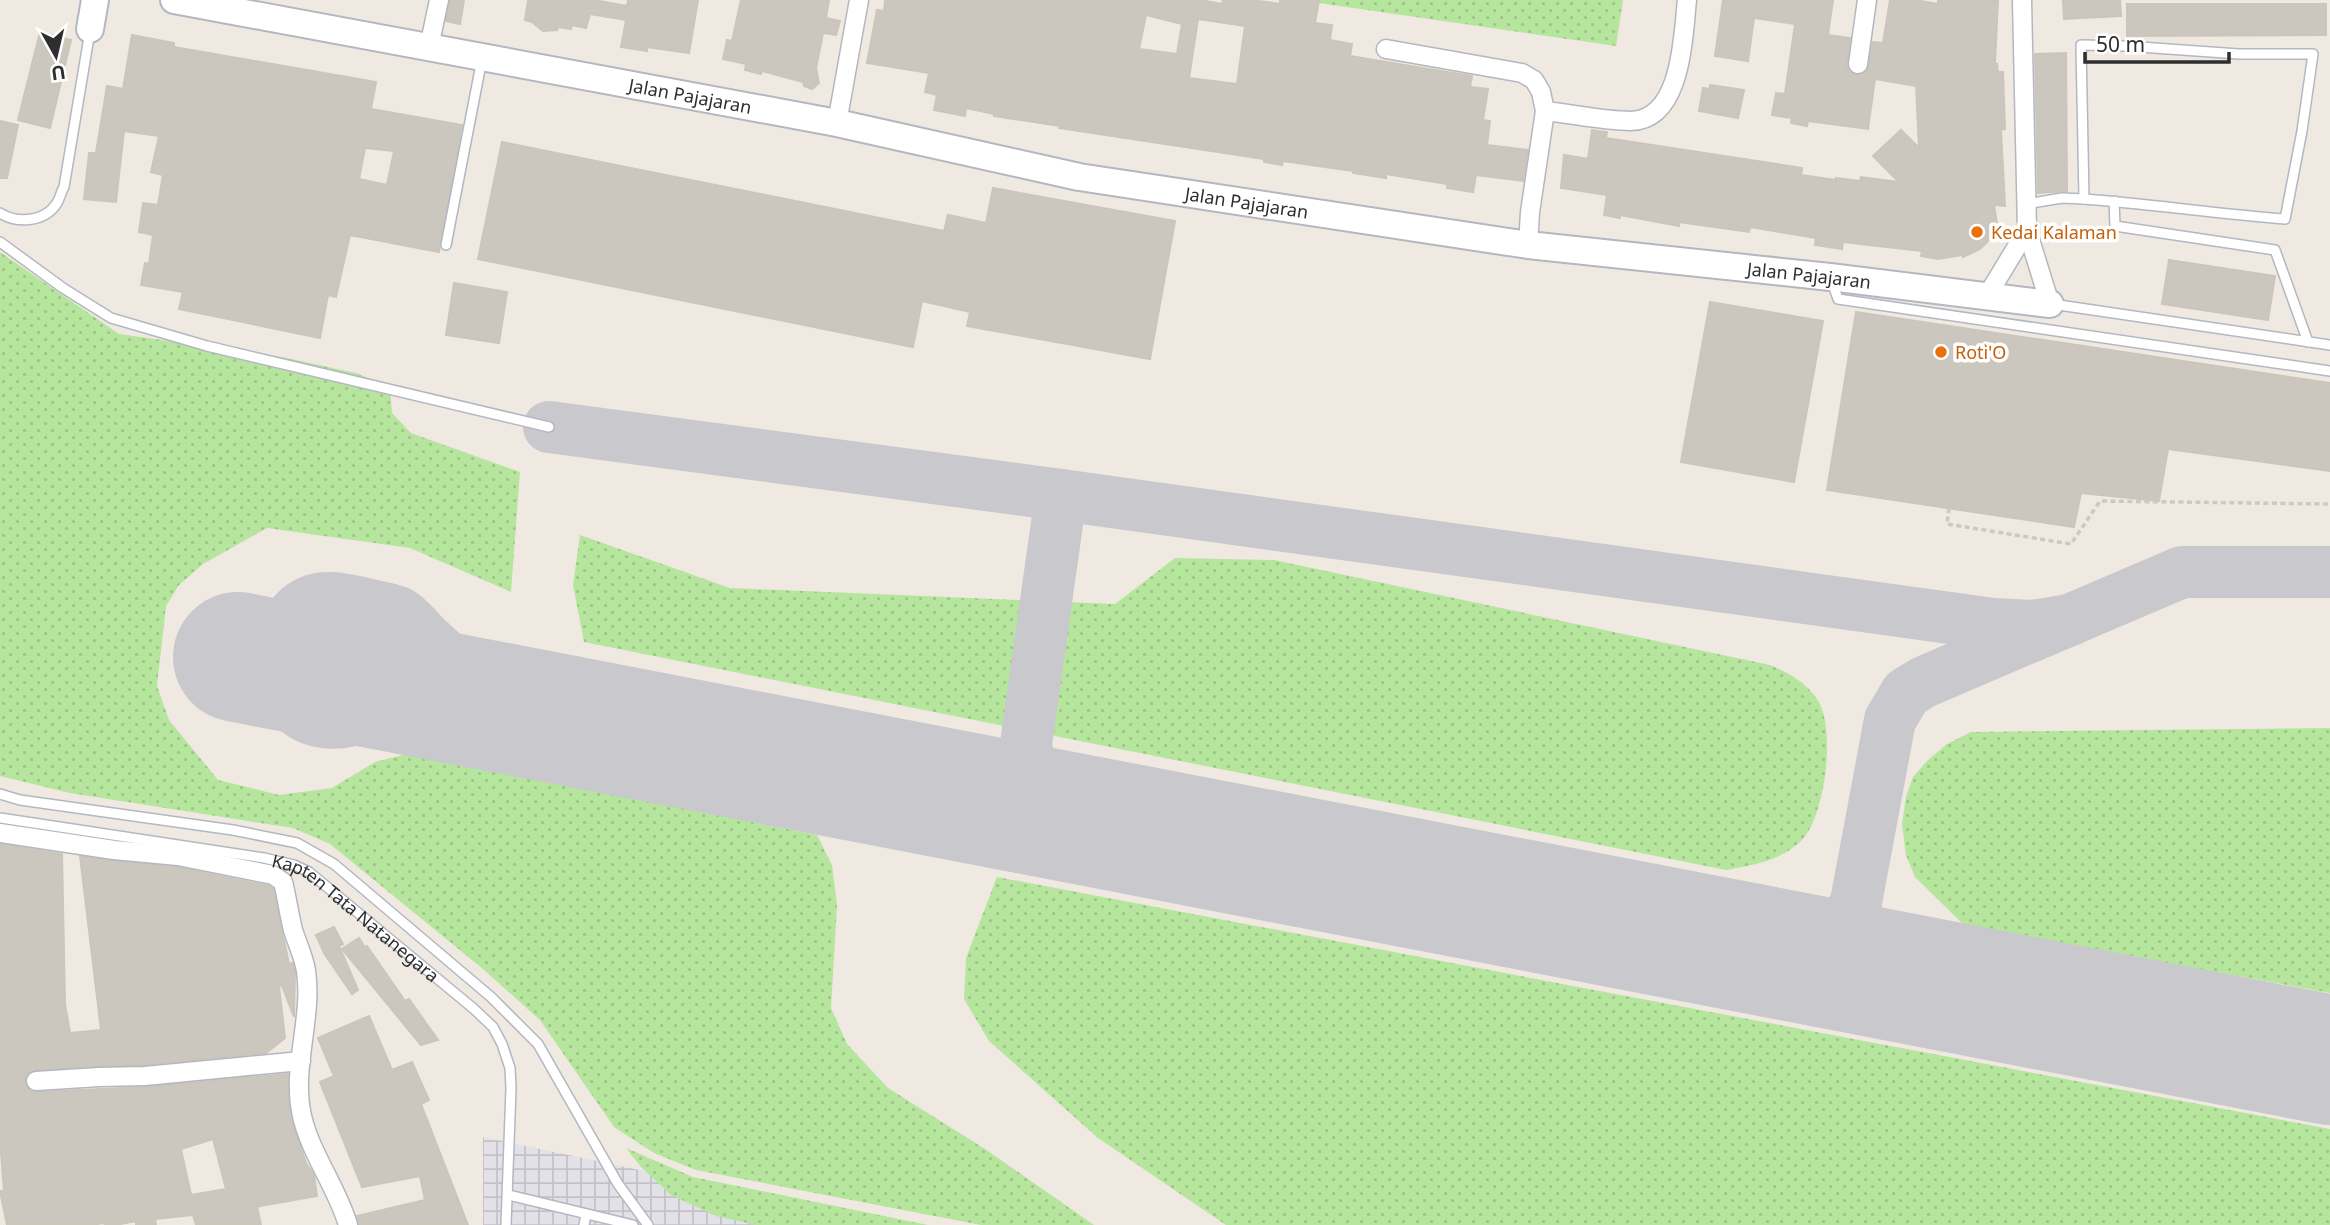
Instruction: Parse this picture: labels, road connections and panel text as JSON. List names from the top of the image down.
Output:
{
  "streets": {
    "main road": ["Jalan Pajajaran"],
    "lane": ["Kapten Tata Natanegara"]
  },
  "places": ["Kedai Kalaman", "Roti'O"],
  "scale_bar": "50 m",
  "north": "bottom"
}
